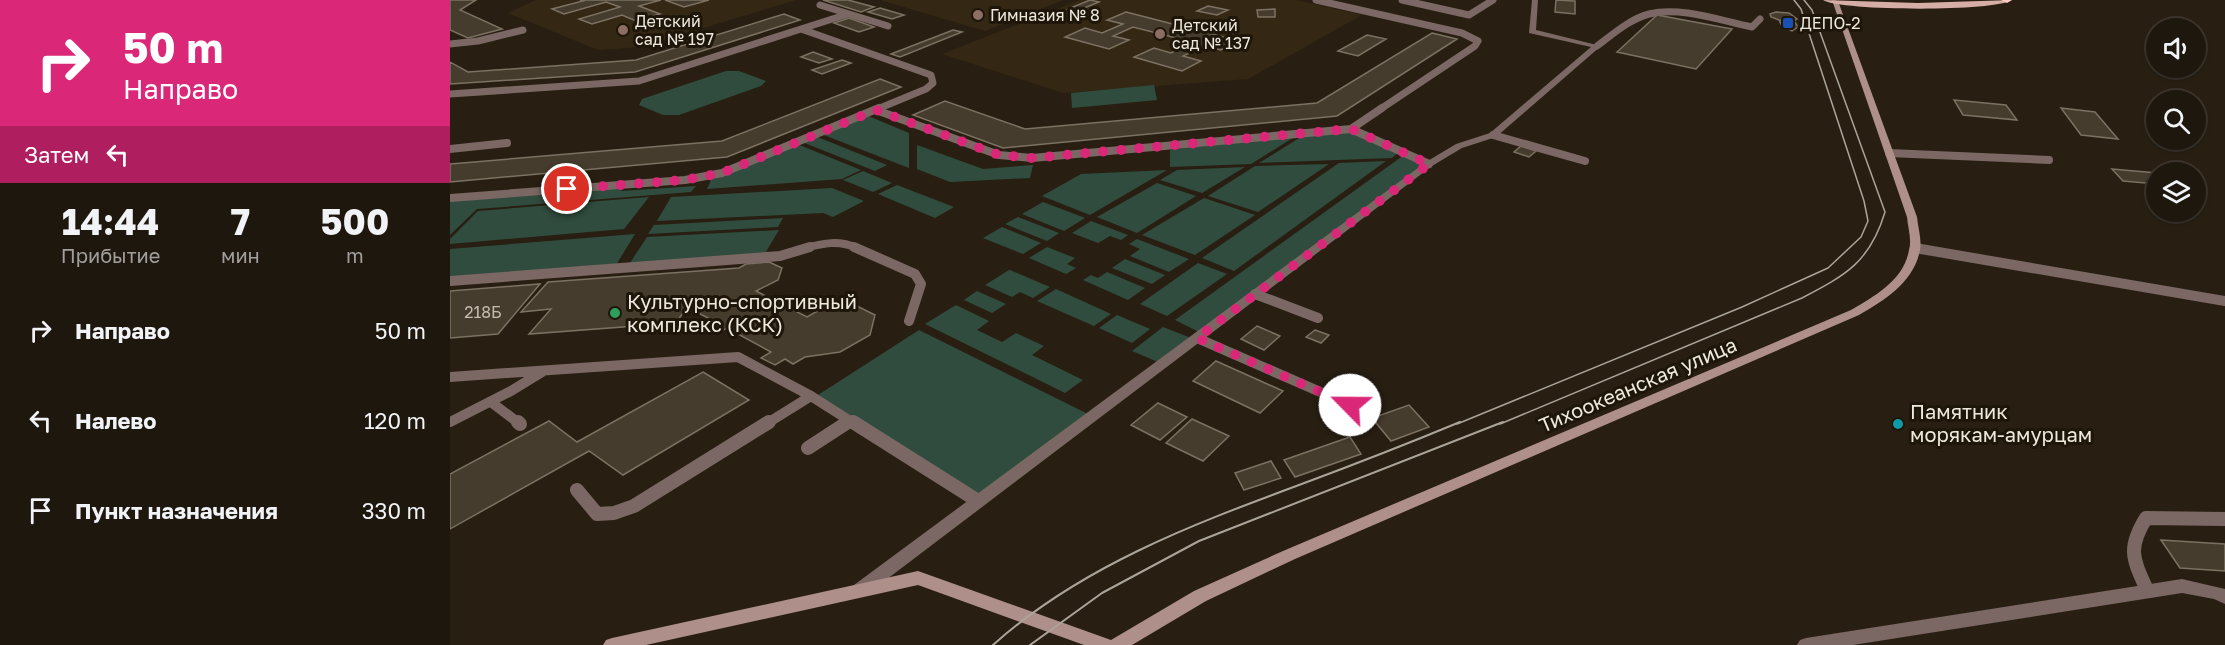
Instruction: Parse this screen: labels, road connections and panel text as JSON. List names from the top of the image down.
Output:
{
  "streets": {
    "main road": ["Тихоокеанская улица"]
  },
  "places": {
    "other": [
      "Гимназия № 8",
      "Детский сад № 197",
      "Детский сад № 137",
      "Культурно-спортивный комплекс (КСК)",
      "Памятник морякам-амурцам"
    ],
    "transit": ["ДЕПО-2"]
  },
  "house_numbers": ["218Б"],
  "page": {
    "turn": ["50 m", "Направо"],
    "then": "Затем",
    "eta": [
      "14:44",
      "Прибытие",
      "7",
      "мин",
      "500",
      "m"
    ],
    "list": [
      {
        "name": "Направо",
        "value": "50 m"
      },
      {
        "name": "Налево",
        "value": "120 m"
      },
      {
        "name": "Пункт назначения",
        "value": "330 m"
      }
    ]
  }
}
